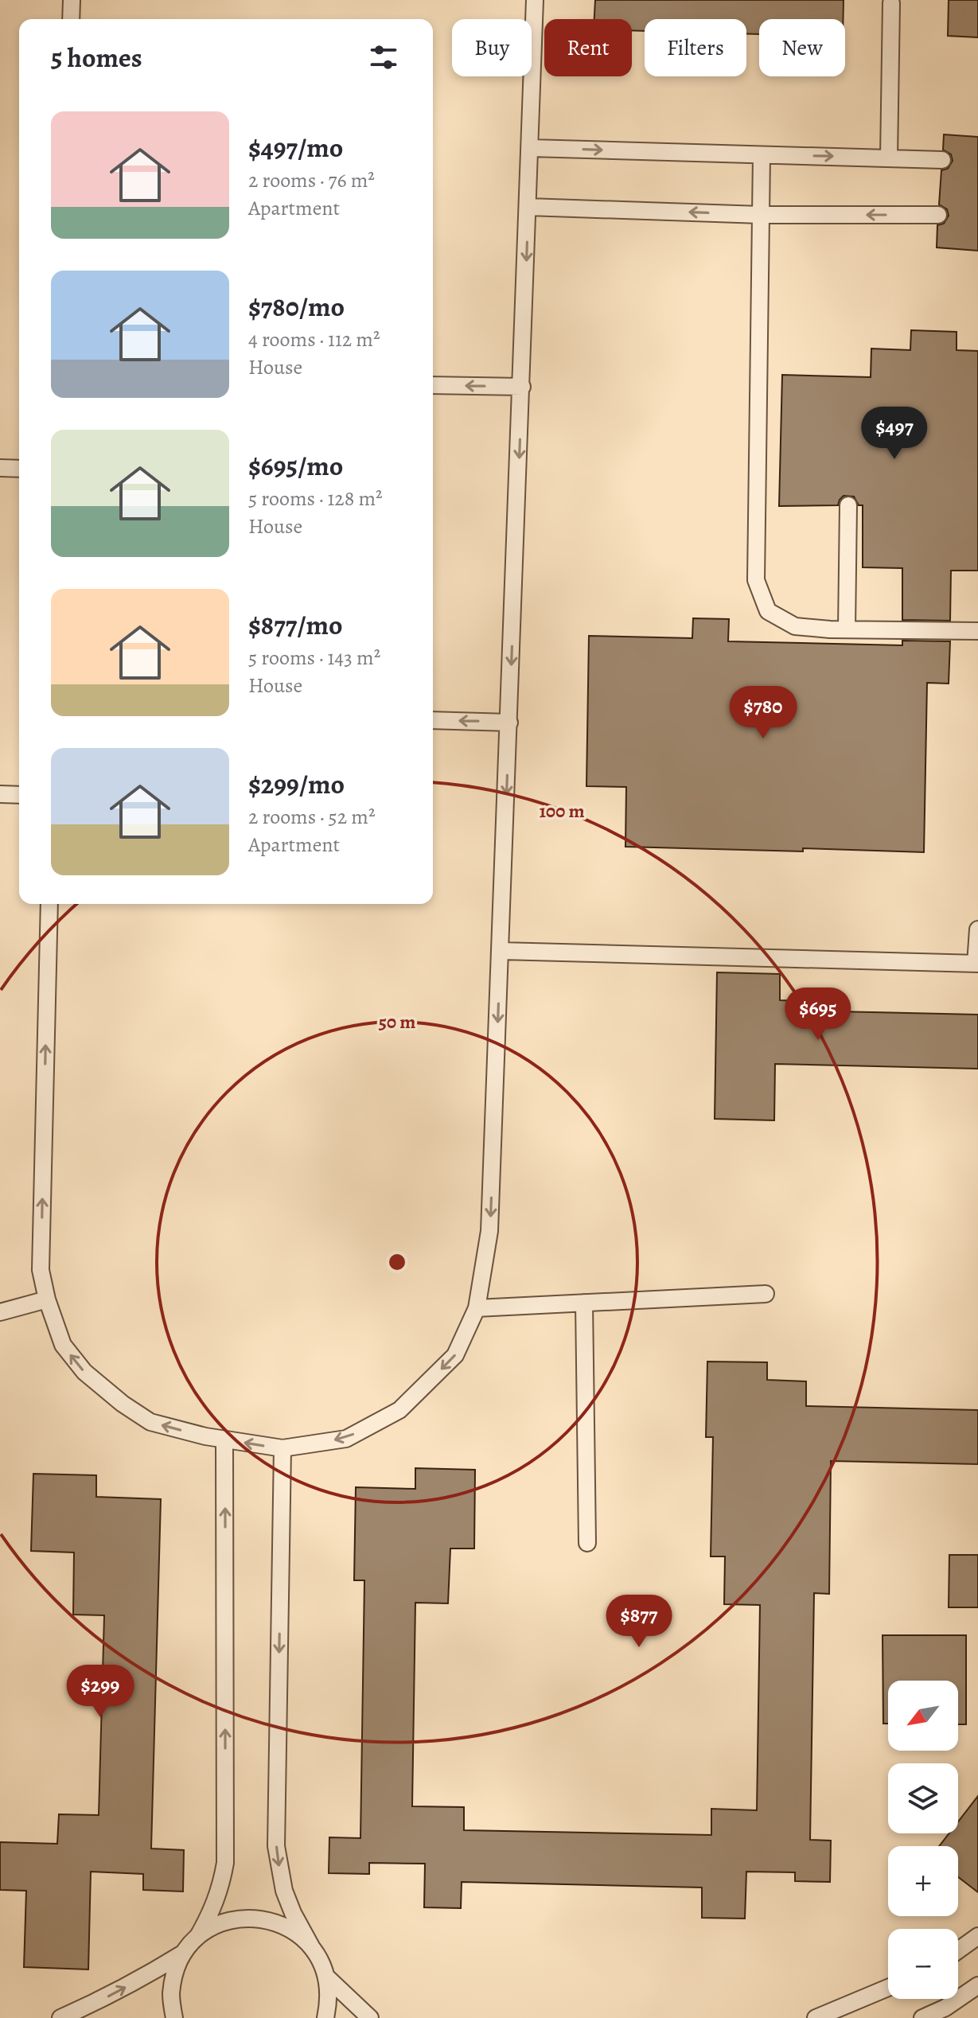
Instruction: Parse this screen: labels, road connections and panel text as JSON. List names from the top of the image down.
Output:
{
  "north": "bottom left",
  "page": {
    "chip": [
      "Buy",
      "Rent",
      "Filters",
      "New"
    ],
    "heading": "5 homes",
    "list": [
      {
        "name": "$497/mo",
        "note": "2 rooms · 76 m² · Apartment"
      },
      {
        "name": "$780/mo",
        "note": "4 rooms · 112 m² · House"
      },
      {
        "name": "$695/mo",
        "note": "5 rooms · 128 m² · House"
      },
      {
        "name": "$877/mo",
        "note": "5 rooms · 143 m² · House"
      },
      {
        "name": "$299/mo",
        "note": "2 rooms · 52 m² · Apartment"
      }
    ],
    "price": [
      "$497",
      "$780",
      "$695",
      "$877",
      "$299"
    ],
    "map_buttons": ["+", "−"]
  },
  "rings": ["100 m", "50 m"]
}
